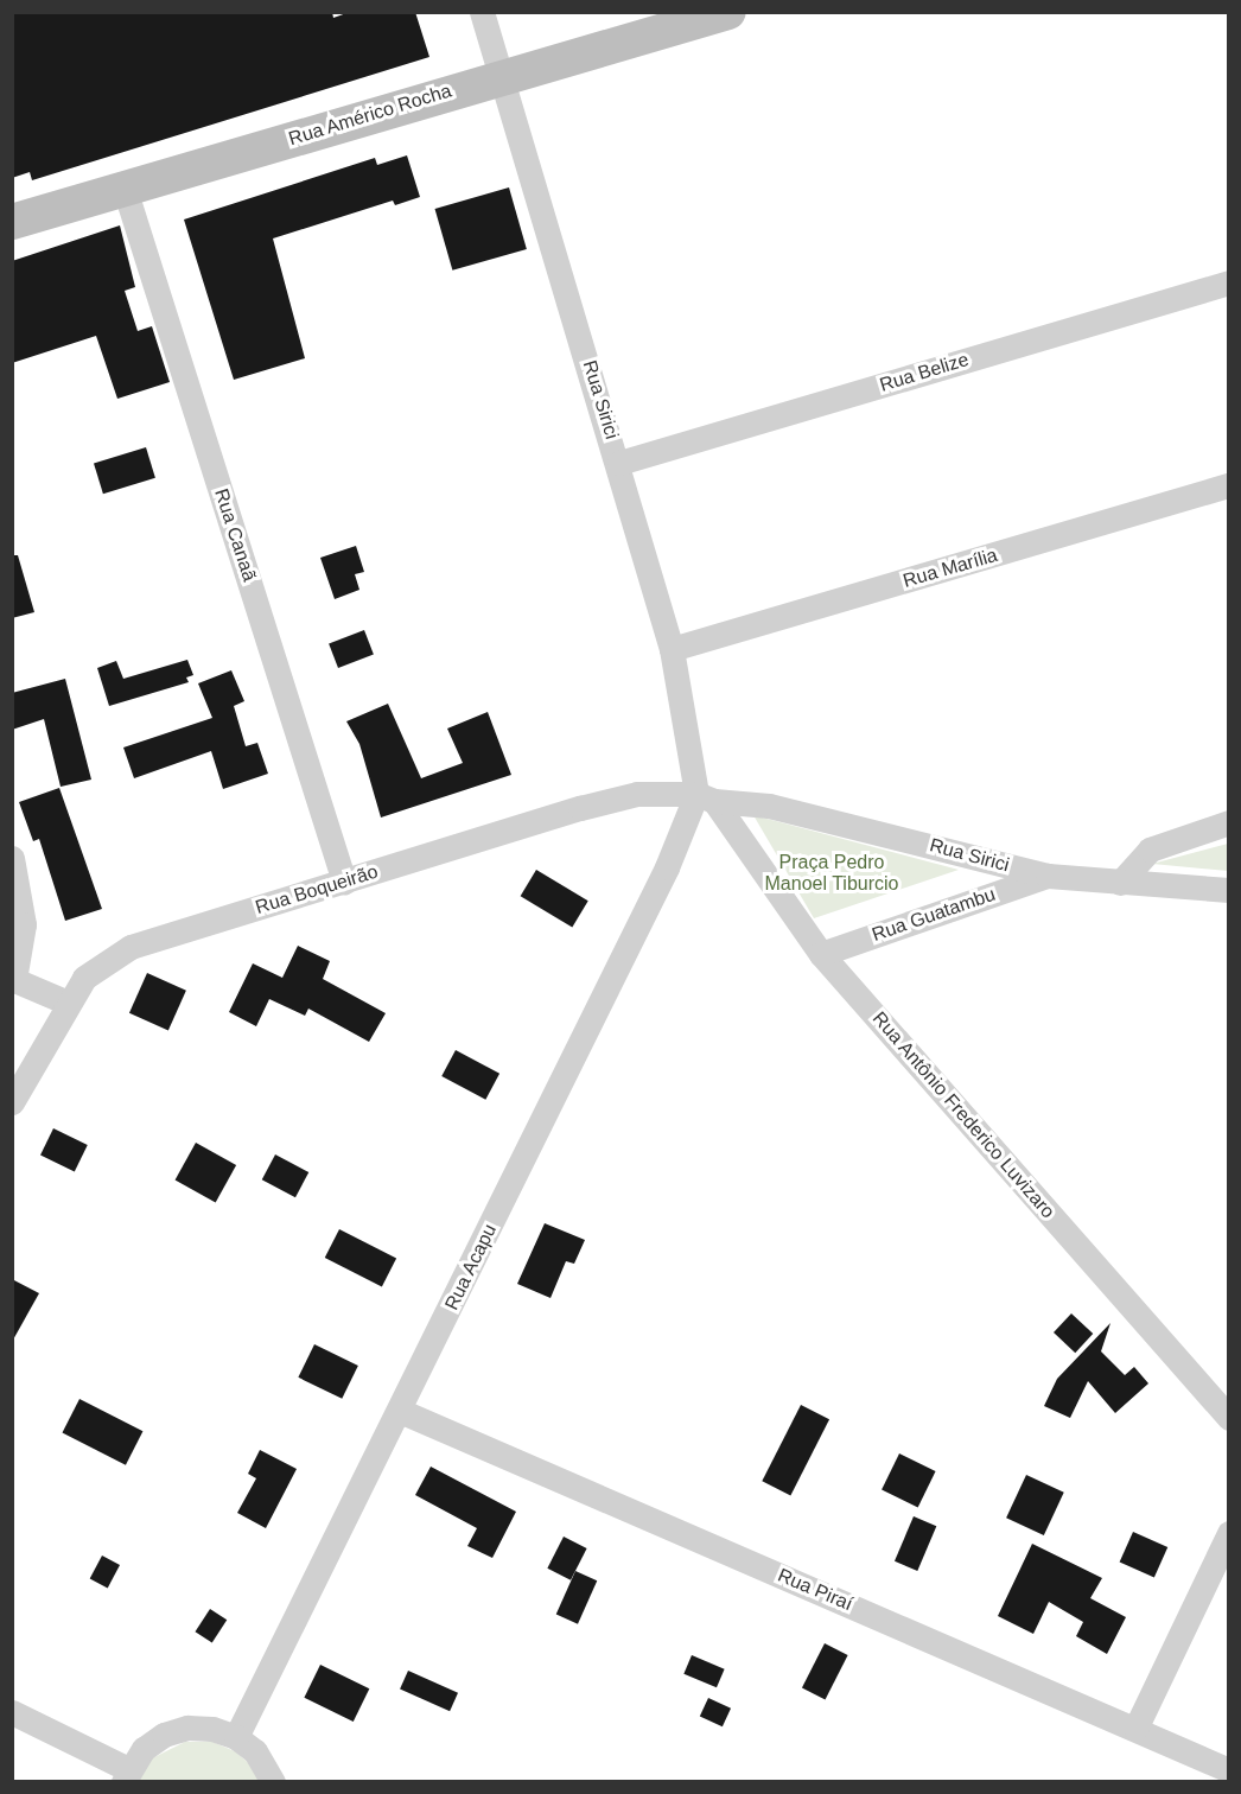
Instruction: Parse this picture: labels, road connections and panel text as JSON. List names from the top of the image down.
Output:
{
  "streets": {
    "street": [
      "Rua Américo Rocha",
      "Rua Belize",
      "Rua Sirici",
      "Rua Canaã",
      "Rua Marília",
      "Rua Boqueirão",
      "Rua Guatambu",
      "Rua Antônio Frederico Luvizaro",
      "Rua Acapu",
      "Rua Piraí"
    ]
  },
  "crossings": [
    ["Rua Américo Rocha", "Rua Sirici"],
    ["Rua Américo Rocha", "Rua Canaã"],
    ["Rua Belize", "Rua Sirici"],
    ["Rua Sirici", "Rua Marília"],
    ["Rua Sirici", "Rua Boqueirão"],
    ["Rua Sirici", "Rua Guatambu"],
    ["Rua Sirici", "Rua Antônio Frederico Luvizaro"],
    ["Rua Sirici", "Rua Acapu"],
    ["Rua Canaã", "Rua Boqueirão"],
    ["Rua Boqueirão", "Rua Antônio Frederico Luvizaro"],
    ["Rua Boqueirão", "Rua Acapu"],
    ["Rua Guatambu", "Rua Antônio Frederico Luvizaro"],
    ["Rua Antônio Frederico Luvizaro", "Rua Acapu"],
    ["Rua Acapu", "Rua Piraí"]
  ],
  "parks": ["Praça Pedro Manoel Tiburcio"]
}
